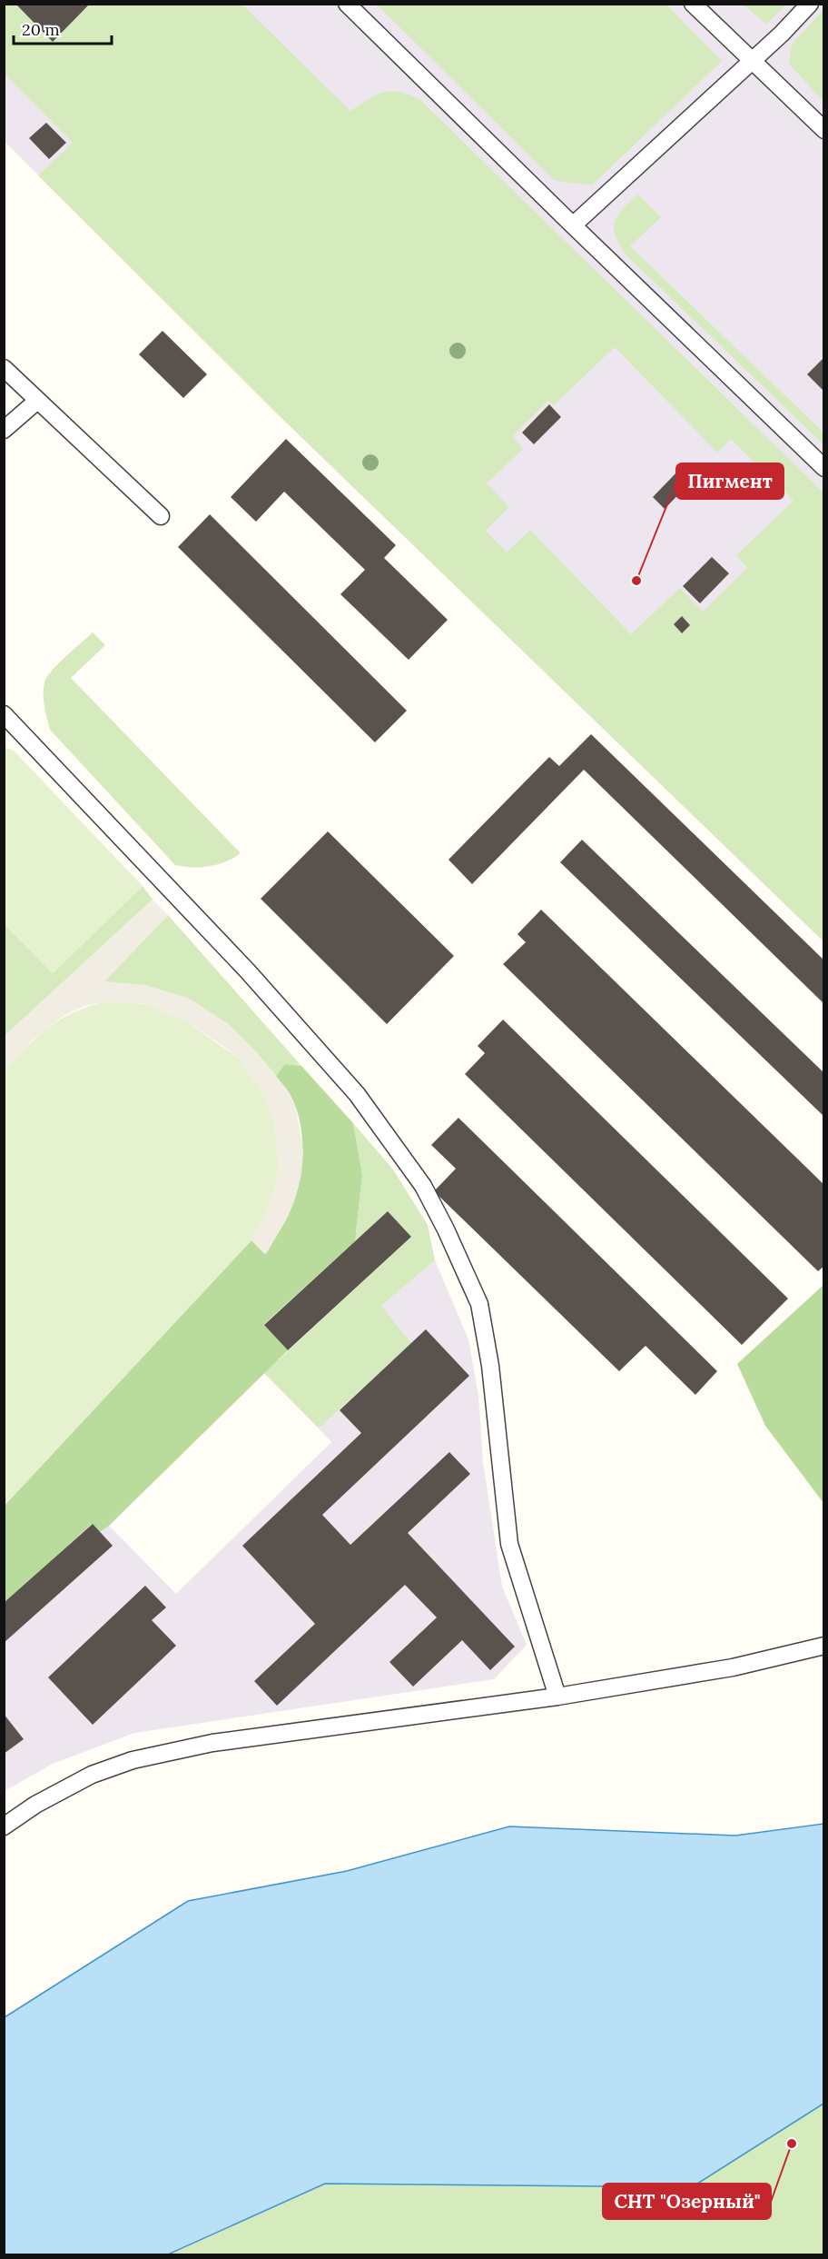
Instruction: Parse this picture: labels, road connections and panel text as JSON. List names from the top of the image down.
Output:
{
  "places": ["Пигмент", "СНТ \"Озерный\""],
  "scale_bar": "20 m"
}
